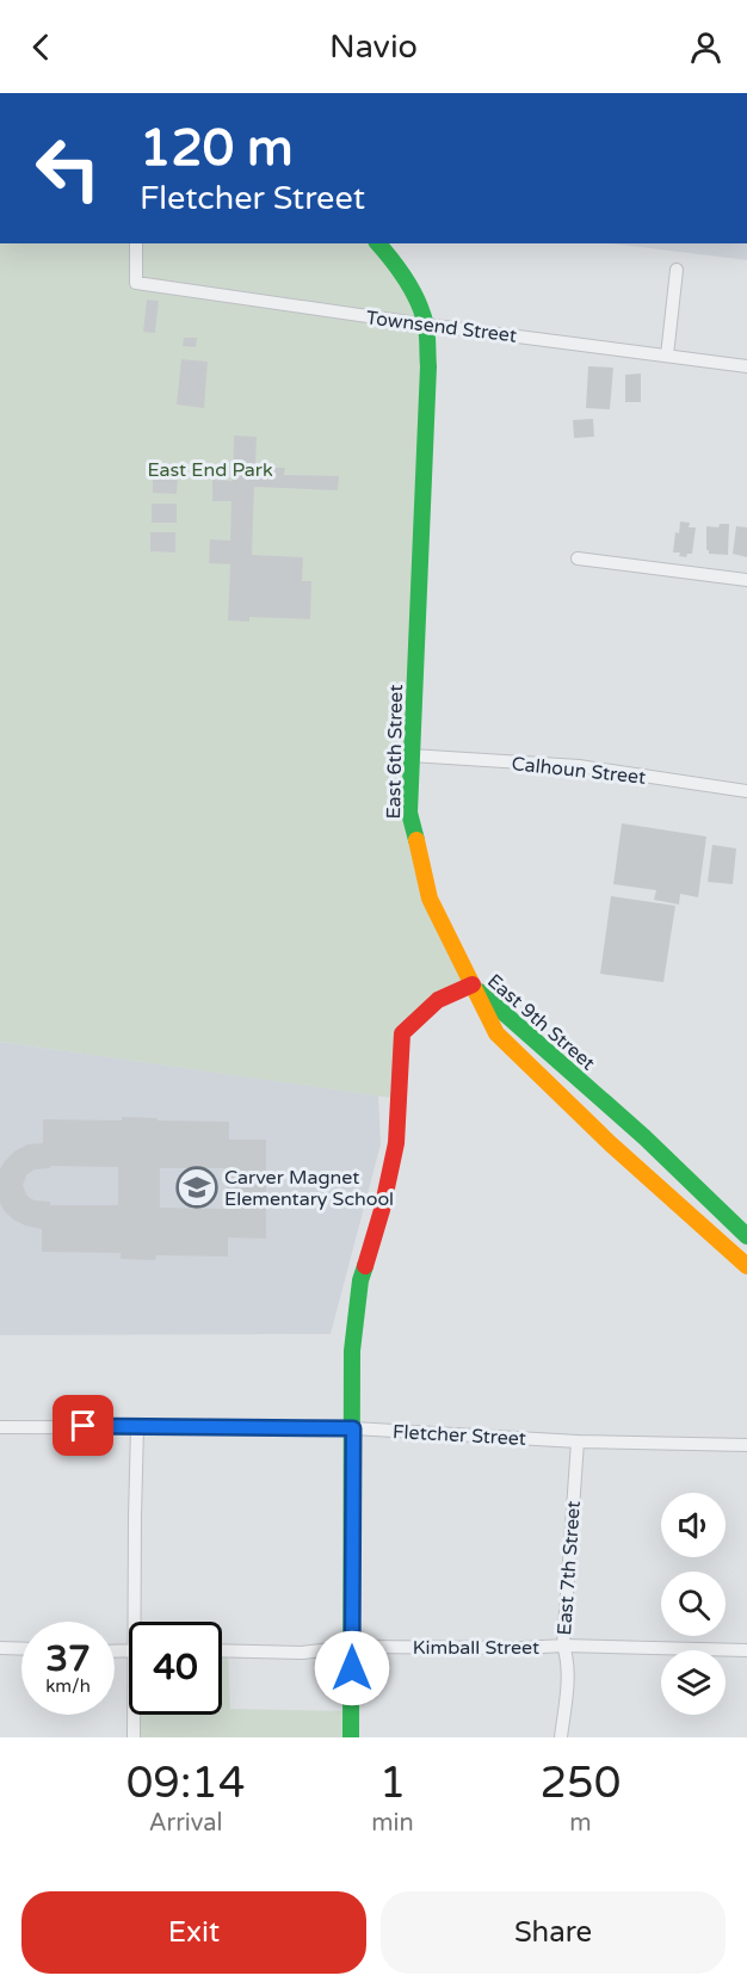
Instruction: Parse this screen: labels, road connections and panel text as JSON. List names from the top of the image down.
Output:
{
  "streets": {
    "main road": ["East 6th Street", "East 9th Street"],
    "street": [
      "Townsend Street",
      "Calhoun Street",
      "Fletcher Street",
      "East 7th Street",
      "Kimball Street"
    ]
  },
  "crossings": [
    ["Townsend Street", "East 6th Street"],
    ["East 6th Street", "Calhoun Street"],
    ["East 6th Street", "East 9th Street"],
    ["Fletcher Street", "East 7th Street"],
    ["East 7th Street", "Kimball Street"]
  ],
  "parks": ["East End Park"],
  "places": {
    "school or university": ["Carver Magnet Elementary School"]
  },
  "page": {
    "header": "Navio",
    "turn": ["120 m", "Fletcher Street"],
    "speed": "37 km/h",
    "limit": "40",
    "eta": [
      "09:14",
      "Arrival",
      "1",
      "min",
      "250",
      "m"
    ],
    "buttons": ["Exit", "Share"]
  }
}
